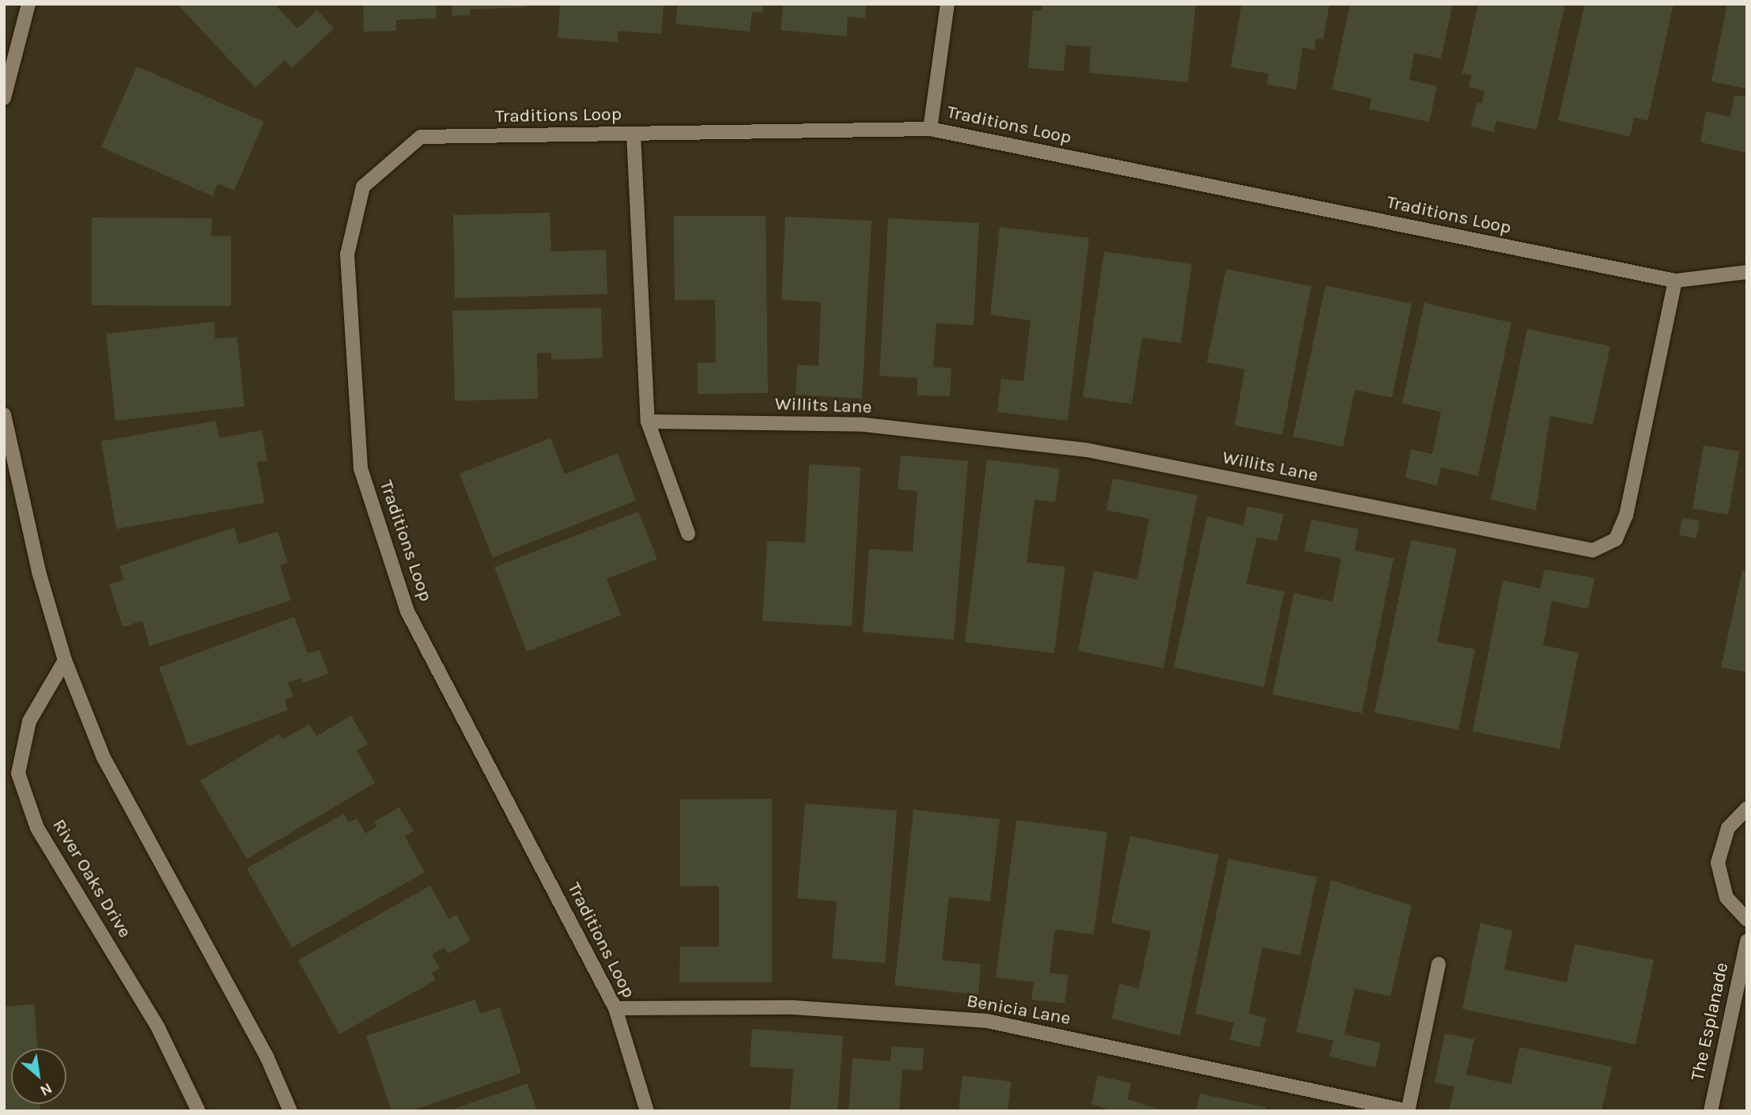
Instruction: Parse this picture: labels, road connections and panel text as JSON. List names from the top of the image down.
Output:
{
  "streets": {
    "street": [
      "Traditions Loop",
      "Willits Lane",
      "River Oaks Drive",
      "Benicia Lane",
      "The Esplanade"
    ]
  },
  "crossings": [
    ["Traditions Loop", "Willits Lane"],
    ["Traditions Loop", "Benicia Lane"]
  ],
  "north": "bottom right"
}
